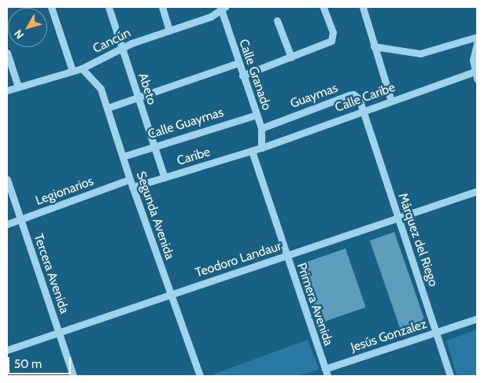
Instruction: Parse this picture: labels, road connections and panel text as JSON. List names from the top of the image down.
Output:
{
  "streets": {
    "street": [
      "Cancún",
      "Calle Granado",
      "Abeto",
      "Guaymas",
      "Calle Caribe",
      "Calle Guaymas",
      "Caribe",
      "Legionarios",
      "Segunda Avenida",
      "Márquez del Riego",
      "Teodoro Landaur",
      "Tercera Avenida",
      "Primera Avenida",
      "Jesús Gonzalez"
    ]
  },
  "crossings": [
    ["Cancún", "Calle Granado"],
    ["Cancún", "Abeto"],
    ["Cancún", "Segunda Avenida"],
    ["Calle Granado", "Guaymas"],
    ["Calle Granado", "Calle Caribe"],
    ["Calle Granado", "Calle Guaymas"],
    ["Calle Granado", "Caribe"],
    ["Abeto", "Calle Guaymas"],
    ["Abeto", "Caribe"],
    ["Guaymas", "Márquez del Riego"],
    ["Calle Caribe", "Caribe"],
    ["Calle Caribe", "Márquez del Riego"],
    ["Calle Guaymas", "Segunda Avenida"],
    ["Caribe", "Segunda Avenida"],
    ["Caribe", "Primera Avenida"],
    ["Legionarios", "Segunda Avenida"],
    ["Legionarios", "Tercera Avenida"],
    ["Segunda Avenida", "Teodoro Landaur"],
    ["Márquez del Riego", "Teodoro Landaur"],
    ["Márquez del Riego", "Jesús Gonzalez"],
    ["Teodoro Landaur", "Tercera Avenida"],
    ["Teodoro Landaur", "Primera Avenida"],
    ["Primera Avenida", "Jesús Gonzalez"]
  ],
  "scale_bar": "50 m",
  "north": "bottom left"
}
